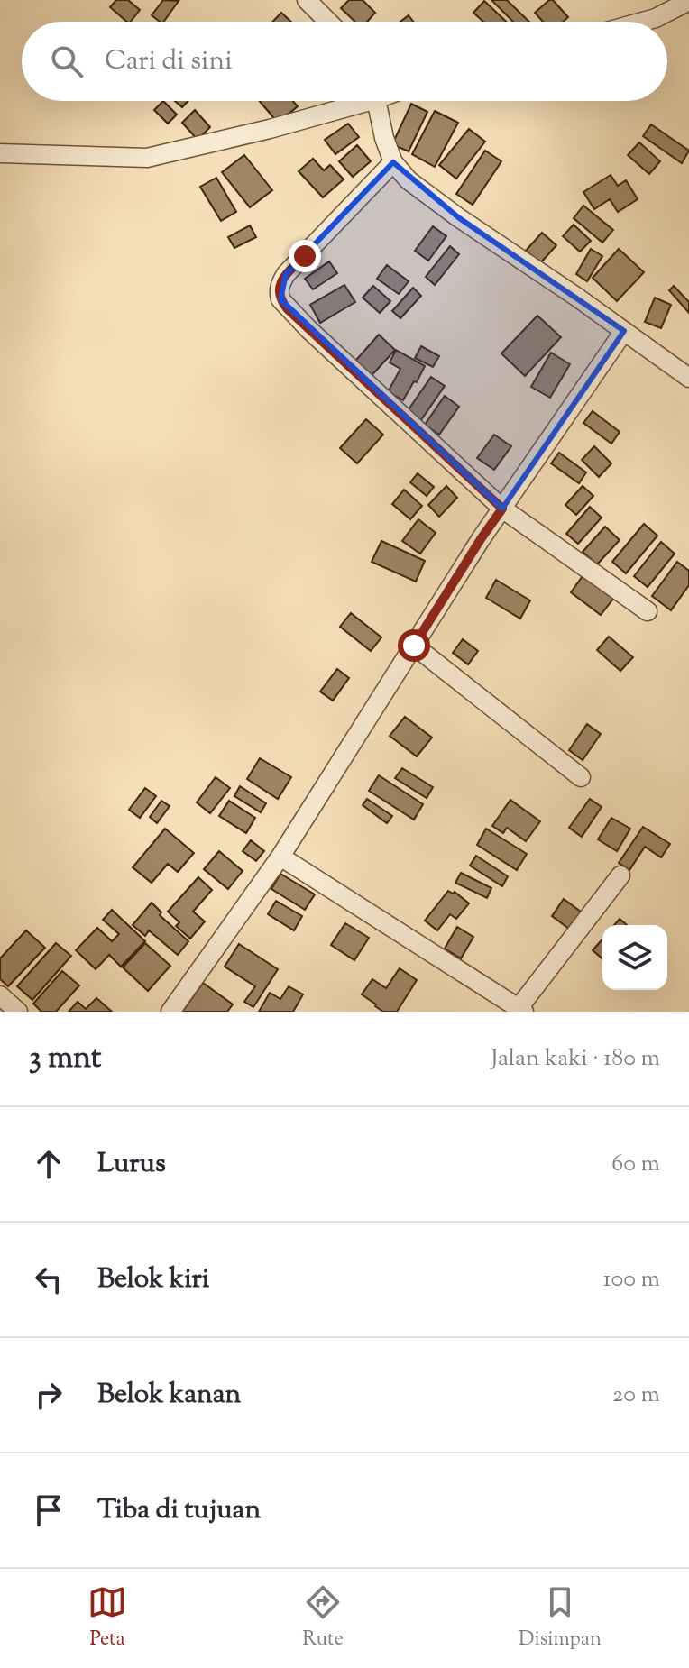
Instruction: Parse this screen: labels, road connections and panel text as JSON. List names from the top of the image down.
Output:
{
  "page": {
    "search": "Cari di sini",
    "heading": ["3 mnt", "Jalan kaki · 180 m"],
    "list": [
      ["Lurus", "60 m"],
      ["Belok kiri", "100 m"],
      ["Belok kanan", "20 m"],
      "Tiba di tujuan"
    ],
    "nav": ["Peta", "Rute", "Disimpan"]
  }
}
